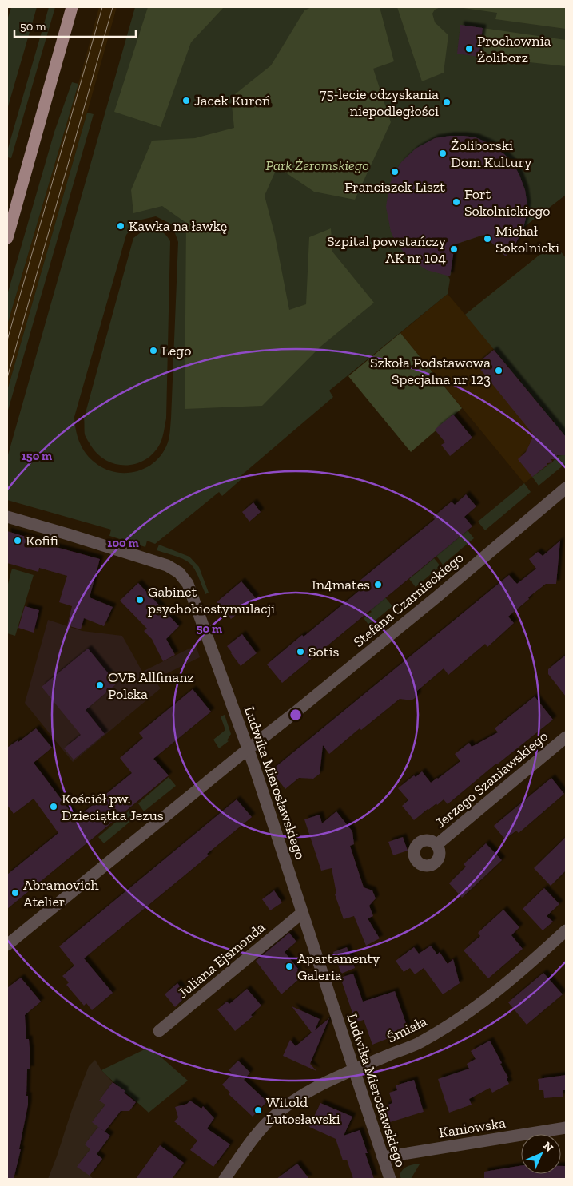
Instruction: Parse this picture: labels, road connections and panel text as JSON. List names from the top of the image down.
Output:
{
  "streets": {
    "street": [
      "Stefana Czarnieckiego",
      "Jerzego Szaniawskiego",
      "Ludwika Mierosławskiego",
      "Juliana Ejsmonda",
      "Śmiała",
      "Kaniowska"
    ]
  },
  "crossings": [
    ["Stefana Czarnieckiego", "Ludwika Mierosławskiego"],
    ["Ludwika Mierosławskiego", "Juliana Ejsmonda"],
    ["Ludwika Mierosławskiego", "Śmiała"],
    ["Ludwika Mierosławskiego", "Kaniowska"]
  ],
  "parks": ["Park Żeromskiego"],
  "places": [
    "Prochownia Żoliborz",
    "Jacek Kuroń",
    "75-lecie odzyskania niepodległości",
    "Żoliborski Dom Kultury",
    "Franciszek Liszt",
    "Fort Sokolnickiego",
    "Kawka na ławkę",
    "Michał Sokolnicki",
    "Szpital powstańczy AK nr 104",
    "Lego",
    "Szkoła Podstawowa Specjalna nr 123",
    "Kofifi",
    "In4mates",
    "Gabinet psychobiostymulacji",
    "Sotis",
    "OVB Allfinanz Polska",
    "Kościół pw. Dzieciątka Jezus",
    "Abramovich Atelier",
    "Apartamenty Galeria",
    "Witold Lutosławski"
  ],
  "scale_bar": "50 m",
  "north": "top right",
  "rings": ["150 m", "100 m", "50 m"]
}
